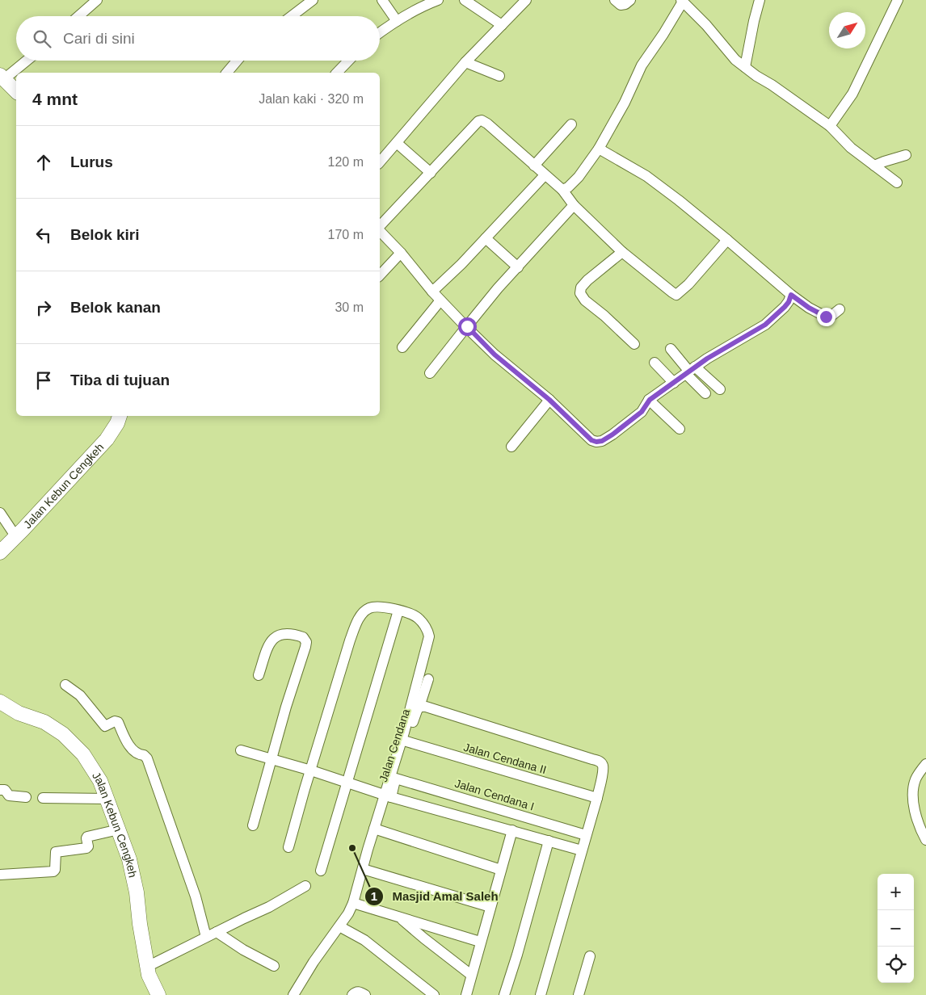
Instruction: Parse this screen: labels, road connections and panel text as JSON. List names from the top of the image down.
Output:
{
  "streets": {
    "street": [
      "Jalan Kebun Cengkeh",
      "Jalan Cendana",
      "Jalan Cendana II",
      "Jalan Cendana I"
    ]
  },
  "crossings": [
    ["Jalan Cendana", "Jalan Cendana II"],
    ["Jalan Cendana", "Jalan Cendana I"]
  ],
  "places": ["Masjid Amal Saleh"],
  "north": "top right",
  "page": {
    "search": "Cari di sini",
    "heading": ["4 mnt", "Jalan kaki · 320 m"],
    "list": [
      ["Lurus", "120 m"],
      ["Belok kiri", "170 m"],
      ["Belok kanan", "30 m"],
      "Tiba di tujuan"
    ],
    "map_buttons": ["+", "−"]
  }
}
